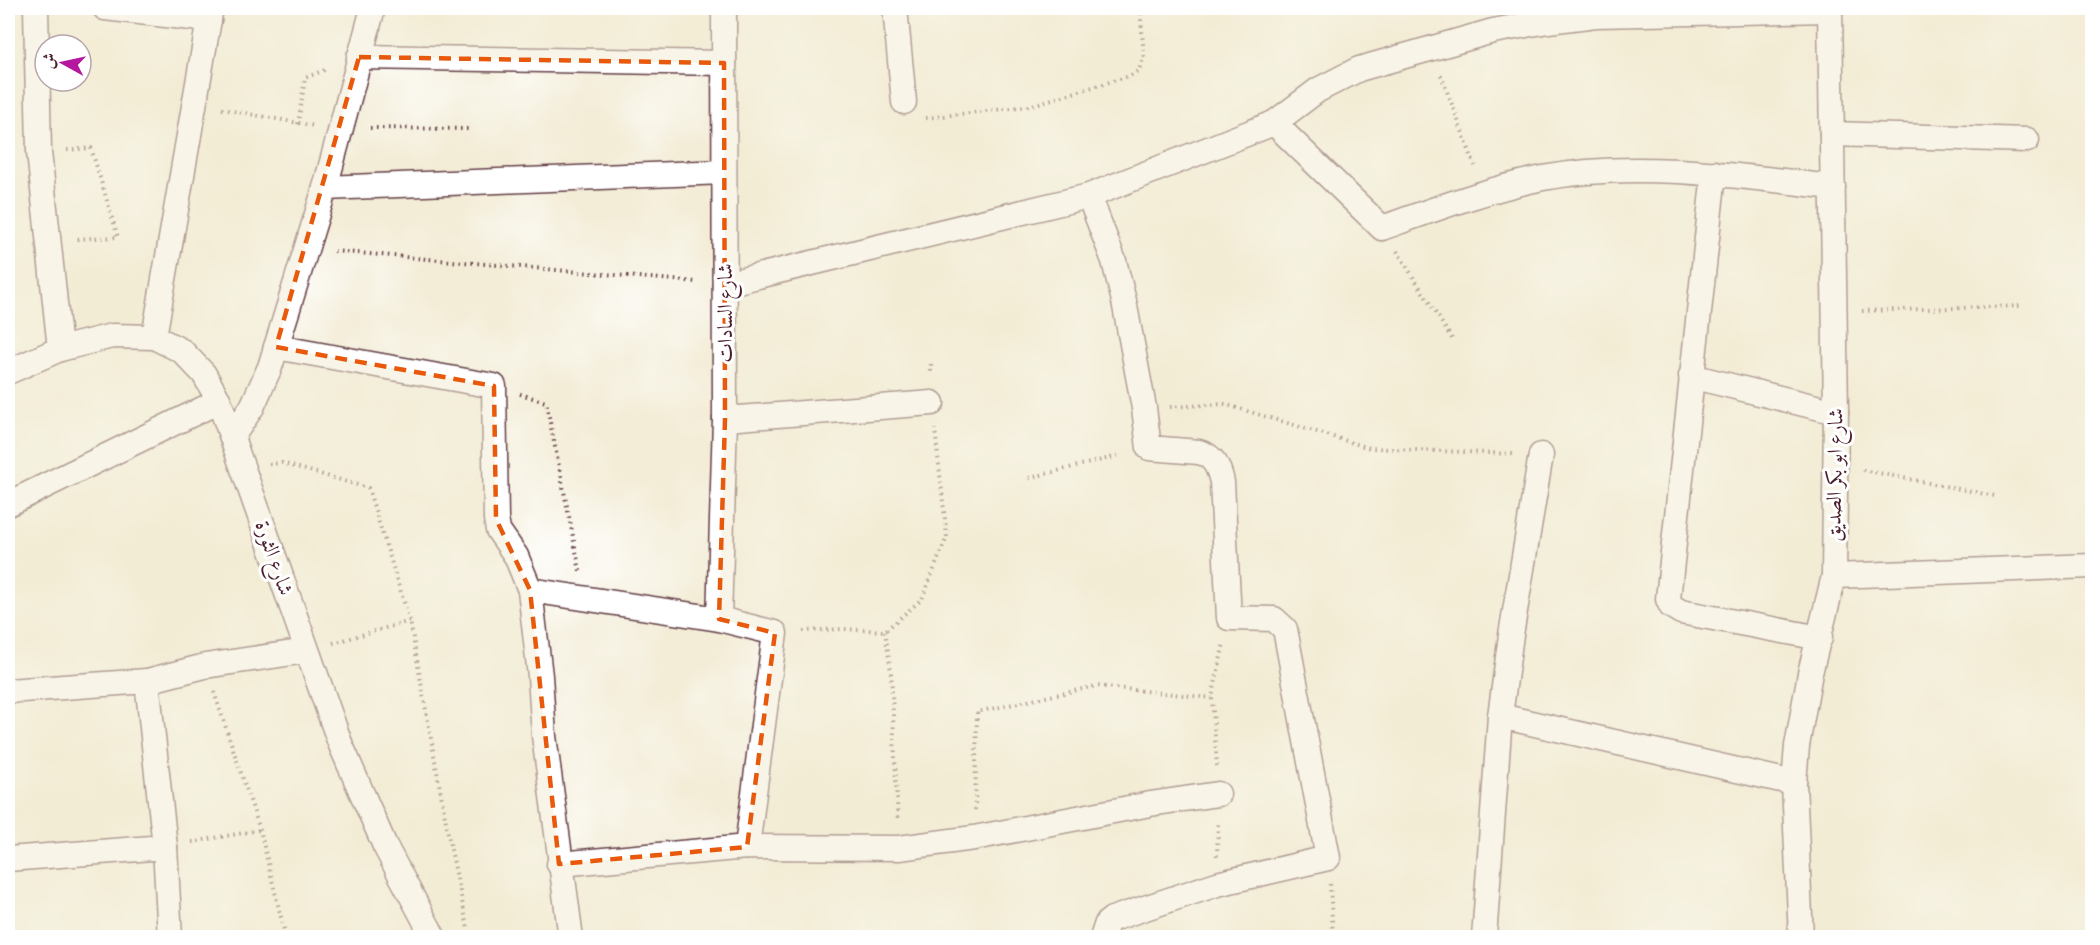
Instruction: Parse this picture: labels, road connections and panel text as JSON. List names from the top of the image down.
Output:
{
  "streets": {
    "street": ["شارع السادات", "شارع ابو بكر الصديق", "شارع الثورة"]
  },
  "north": "left"
}
